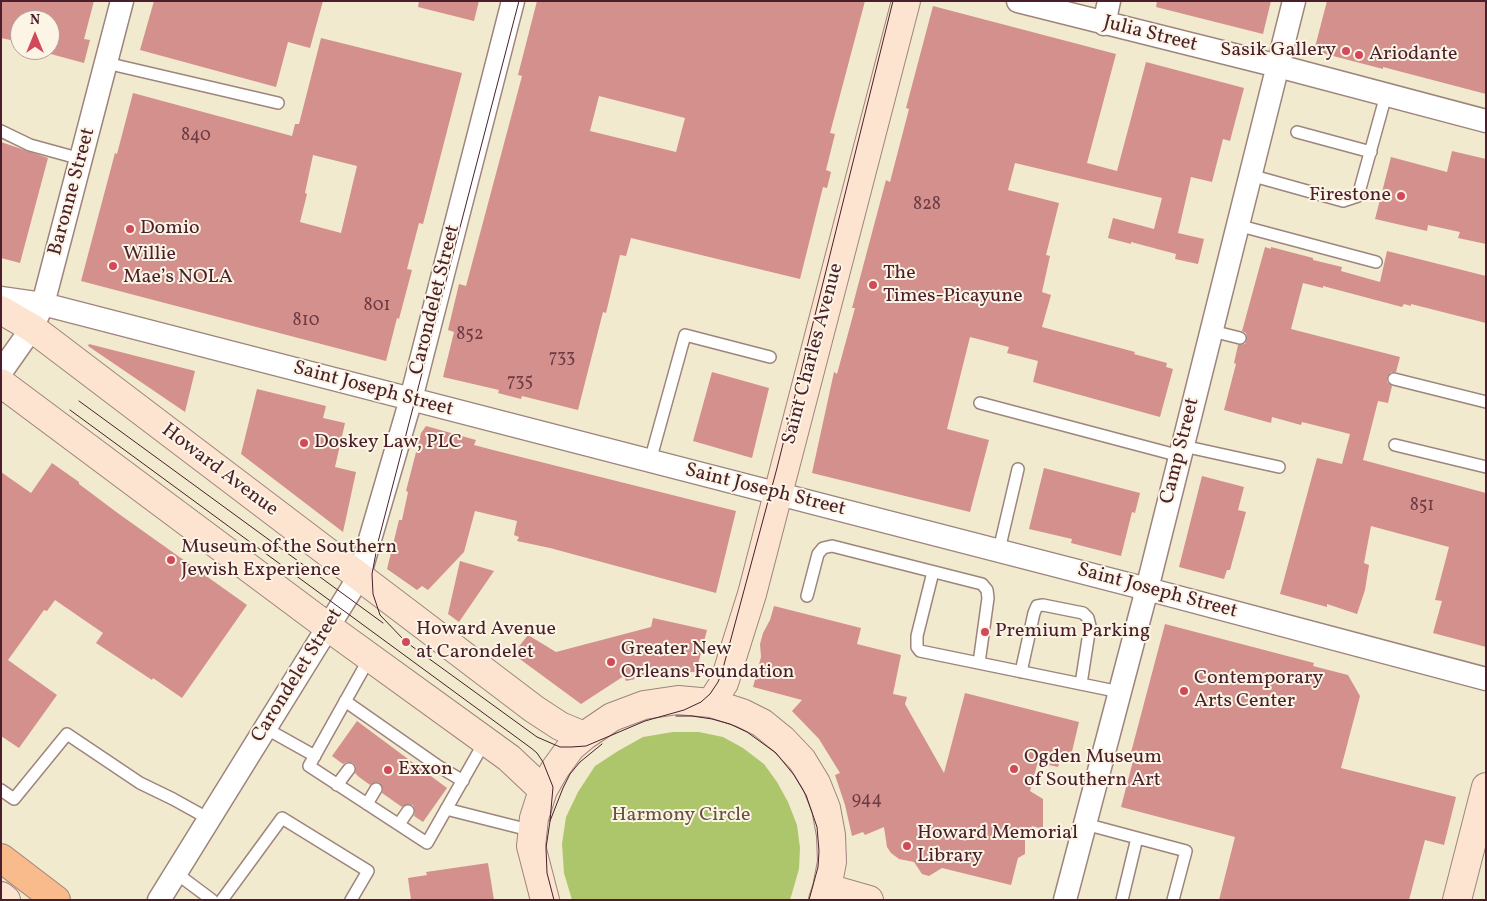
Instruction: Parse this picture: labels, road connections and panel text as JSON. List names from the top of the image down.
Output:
{
  "streets": {
    "main road": ["Saint Charles Avenue", "Howard Avenue"],
    "street": [
      "Julia Street",
      "Baronne Street",
      "Carondelet Street",
      "Saint Joseph Street",
      "Camp Street"
    ]
  },
  "crossings": [
    ["Julia Street", "Camp Street"],
    ["Baronne Street", "Saint Joseph Street"],
    ["Baronne Street", "Howard Avenue"],
    ["Carondelet Street", "Saint Joseph Street"],
    ["Carondelet Street", "Howard Avenue"],
    ["Saint Charles Avenue", "Saint Joseph Street"],
    ["Saint Joseph Street", "Camp Street"]
  ],
  "parks": ["Harmony Circle"],
  "places": [
    "Sasik Gallery",
    "Ariodante",
    "Firestone",
    "Domio",
    "Willie Mae’s NOLA",
    "The Times-Picayune",
    "Doskey Law, PLC",
    "Museum of the Southern Jewish Experience",
    "Premium Parking",
    "Howard Avenue at Carondelet",
    "Greater New Orleans Foundation",
    "Contemporary Arts Center",
    "Ogden Museum of Southern Art",
    "Exxon",
    "Howard Memorial Library"
  ],
  "house_numbers": [
    "840",
    "828",
    "801",
    "810",
    "852",
    "733",
    "735",
    "851",
    "944"
  ],
  "north": "top"
}
